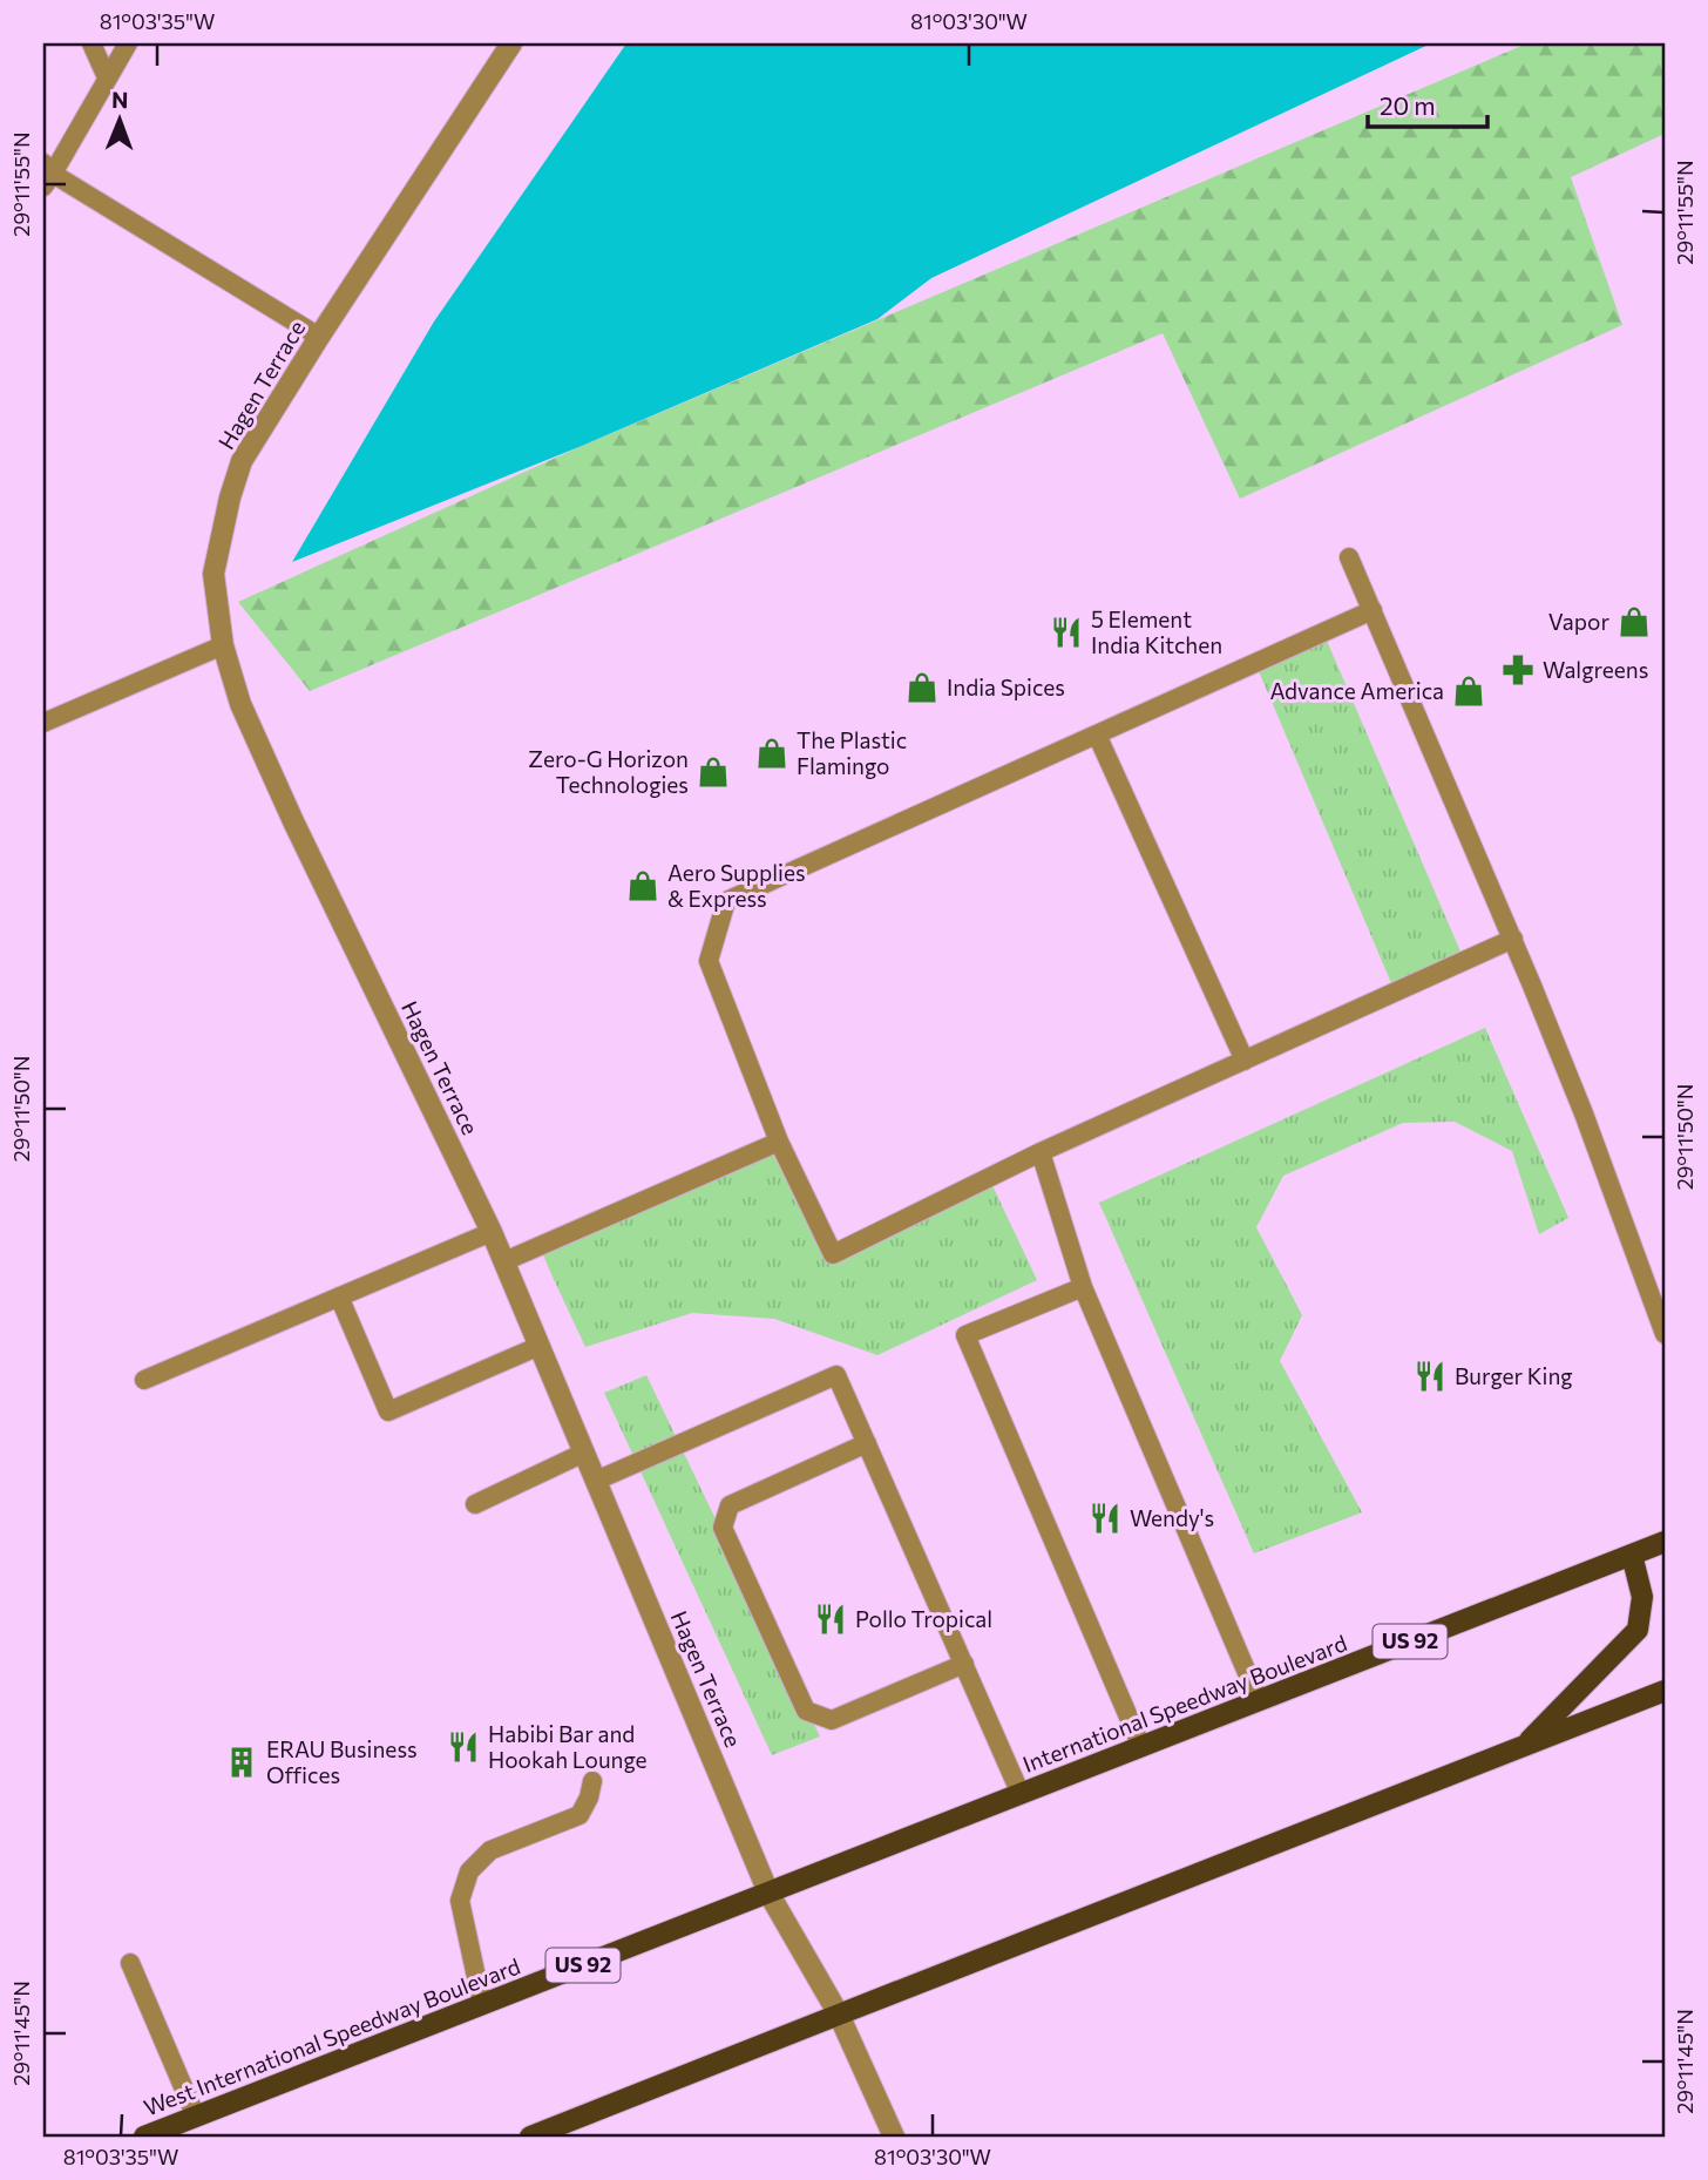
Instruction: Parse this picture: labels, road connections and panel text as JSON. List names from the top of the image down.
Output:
{
  "streets": {
    "main road": ["US 92", "International Speedway Boulevard", "West International Speedway Boulevard"],
    "street": ["Hagen Terrace"]
  },
  "crossings": [
    ["Hagen Terrace", "International Speedway Boulevard"],
    ["Hagen Terrace", "West International Speedway Boulevard"],
    ["International Speedway Boulevard", "West International Speedway Boulevard"]
  ],
  "places": {
    "shop": [
      "Vapor",
      "India Spices",
      "Advance America",
      "The Plastic Flamingo",
      "Zero-G Horizon Technologies",
      "Aero Supplies & Express"
    ],
    "restaurant": [
      "5 Element India Kitchen",
      "Burger King",
      "Wendy's",
      "Pollo Tropical",
      "Habibi Bar and Hookah Lounge"
    ],
    "pharmacy": ["Walgreens"],
    "building": ["ERAU Business Offices"]
  },
  "scale_bar": "20 m",
  "north": "top",
  "coordinates": [
    "81°03'35\"W",
    "81°03'30\"W",
    "29°11'55\"N",
    "29°11'50\"N",
    "29°11'45\"N"
  ]
}
